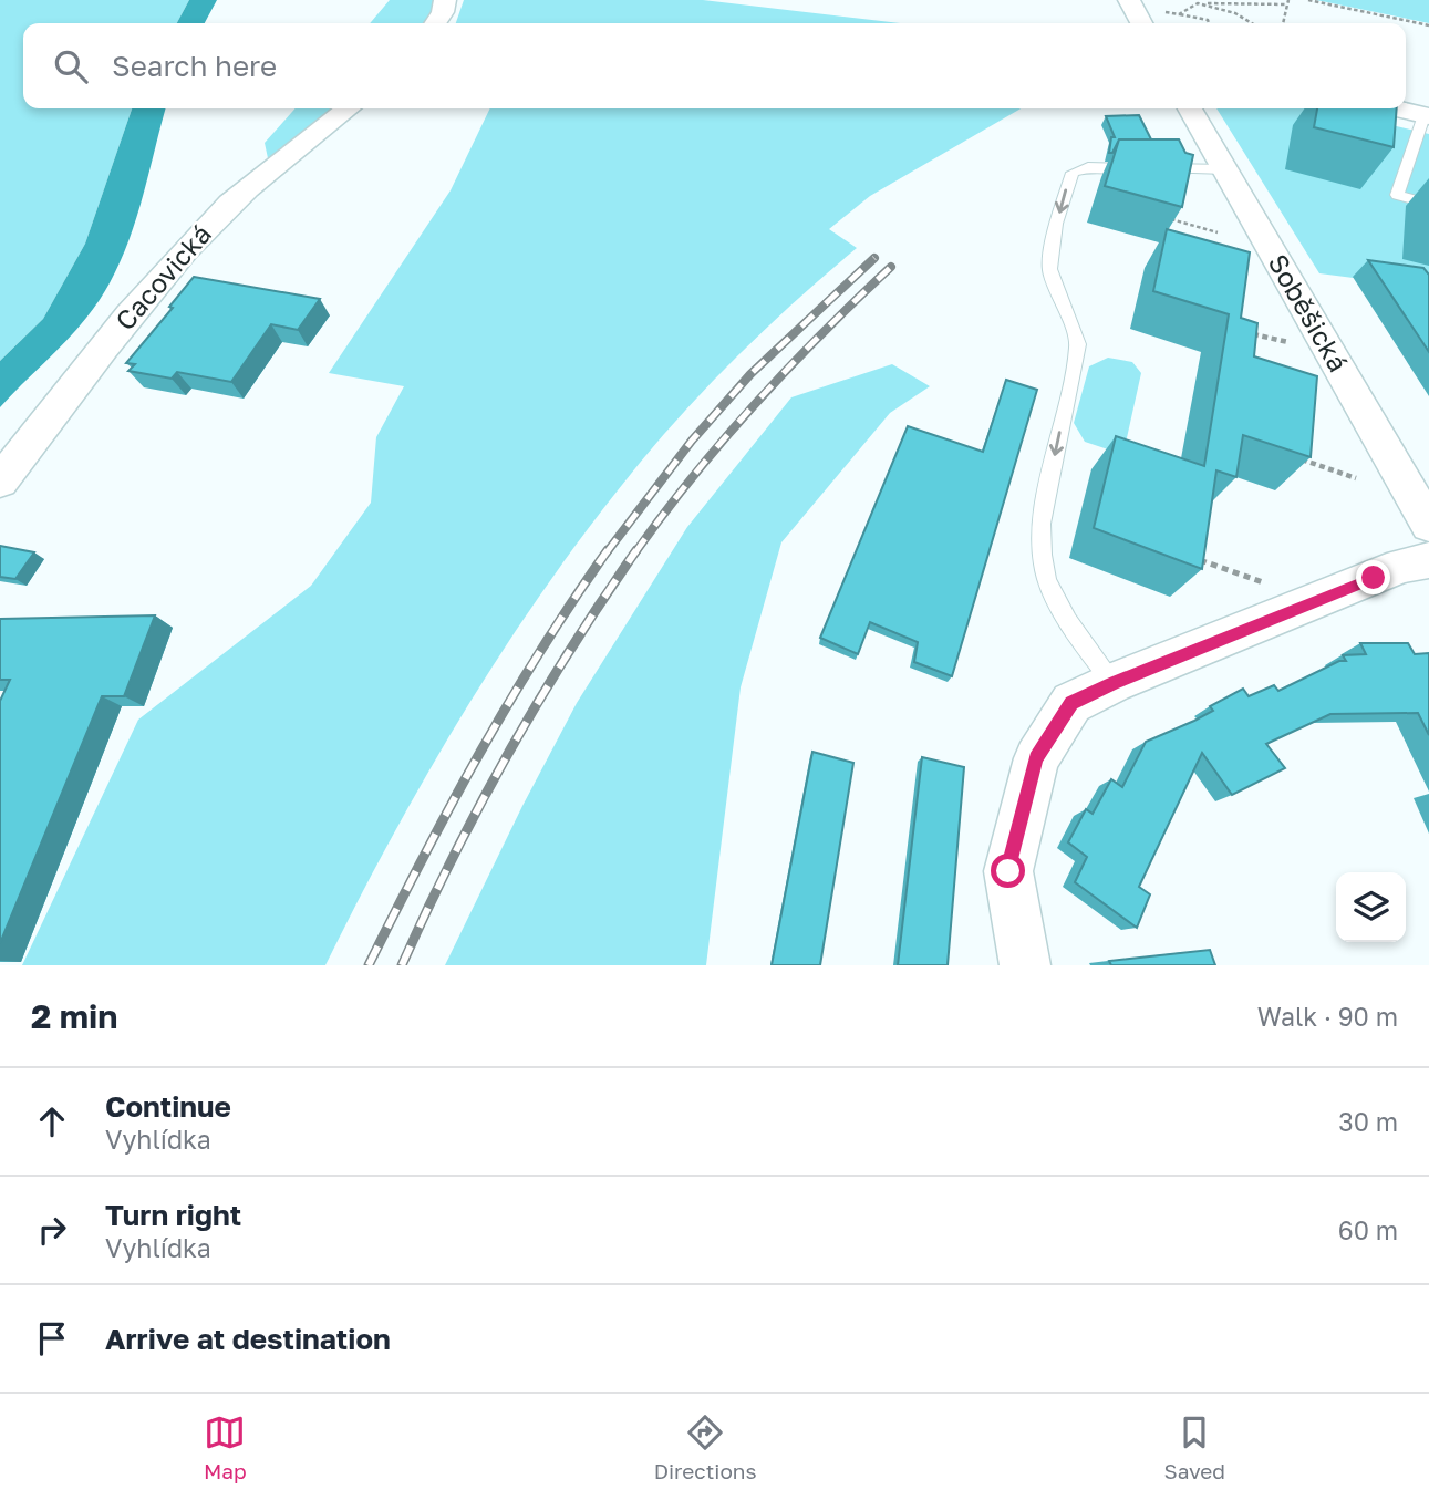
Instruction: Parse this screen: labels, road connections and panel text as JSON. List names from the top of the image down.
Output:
{
  "streets": {
    "street": ["Cacovická", "Soběšická"]
  },
  "page": {
    "search": "Search here",
    "heading": ["2 min", "Walk · 90 m"],
    "list": [
      ["Continue", "Vyhlídka", "30 m"],
      ["Turn right", "Vyhlídka", "60 m"],
      "Arrive at destination"
    ],
    "nav": ["Map", "Directions", "Saved"]
  }
}
